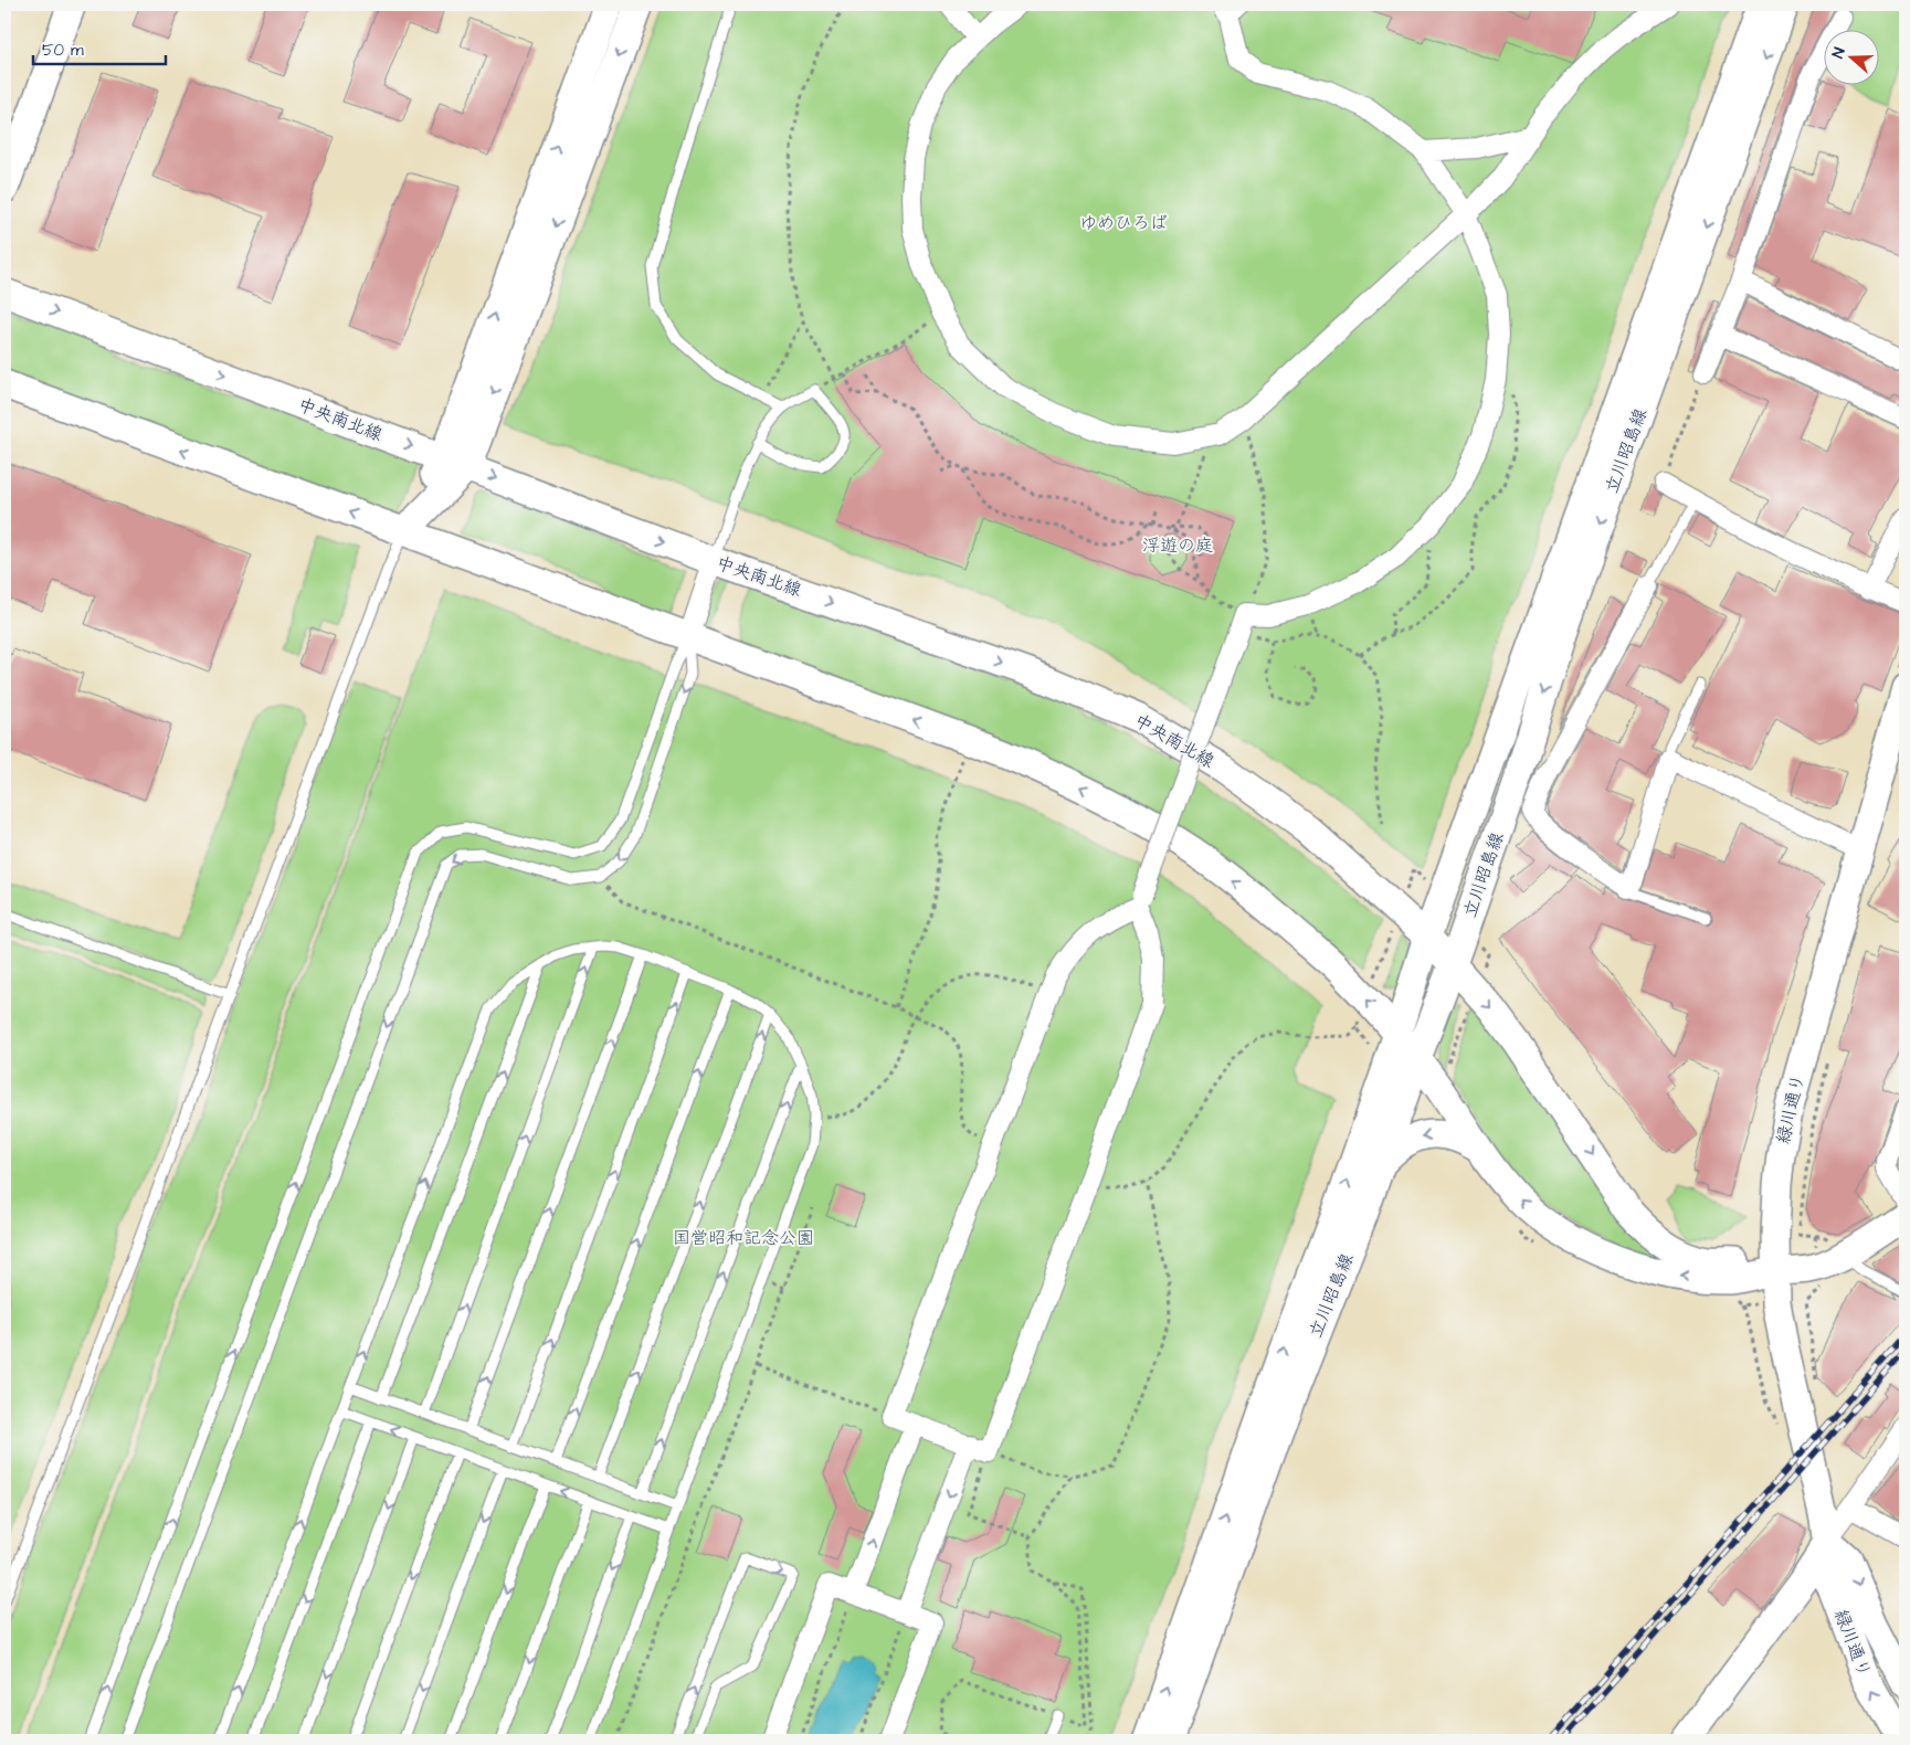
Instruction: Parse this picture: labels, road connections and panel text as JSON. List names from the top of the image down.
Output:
{
  "streets": {
    "main road": ["中央南北線", "立川昭島線", "緑川通り"]
  },
  "crossings": [
    ["中央南北線", "立川昭島線"],
    ["中央南北線", "緑川通り"]
  ],
  "parks": ["ゆめひろば", "浮遊の庭", "国営昭和記念公園"],
  "scale_bar": "50 m",
  "north": "left"
}
